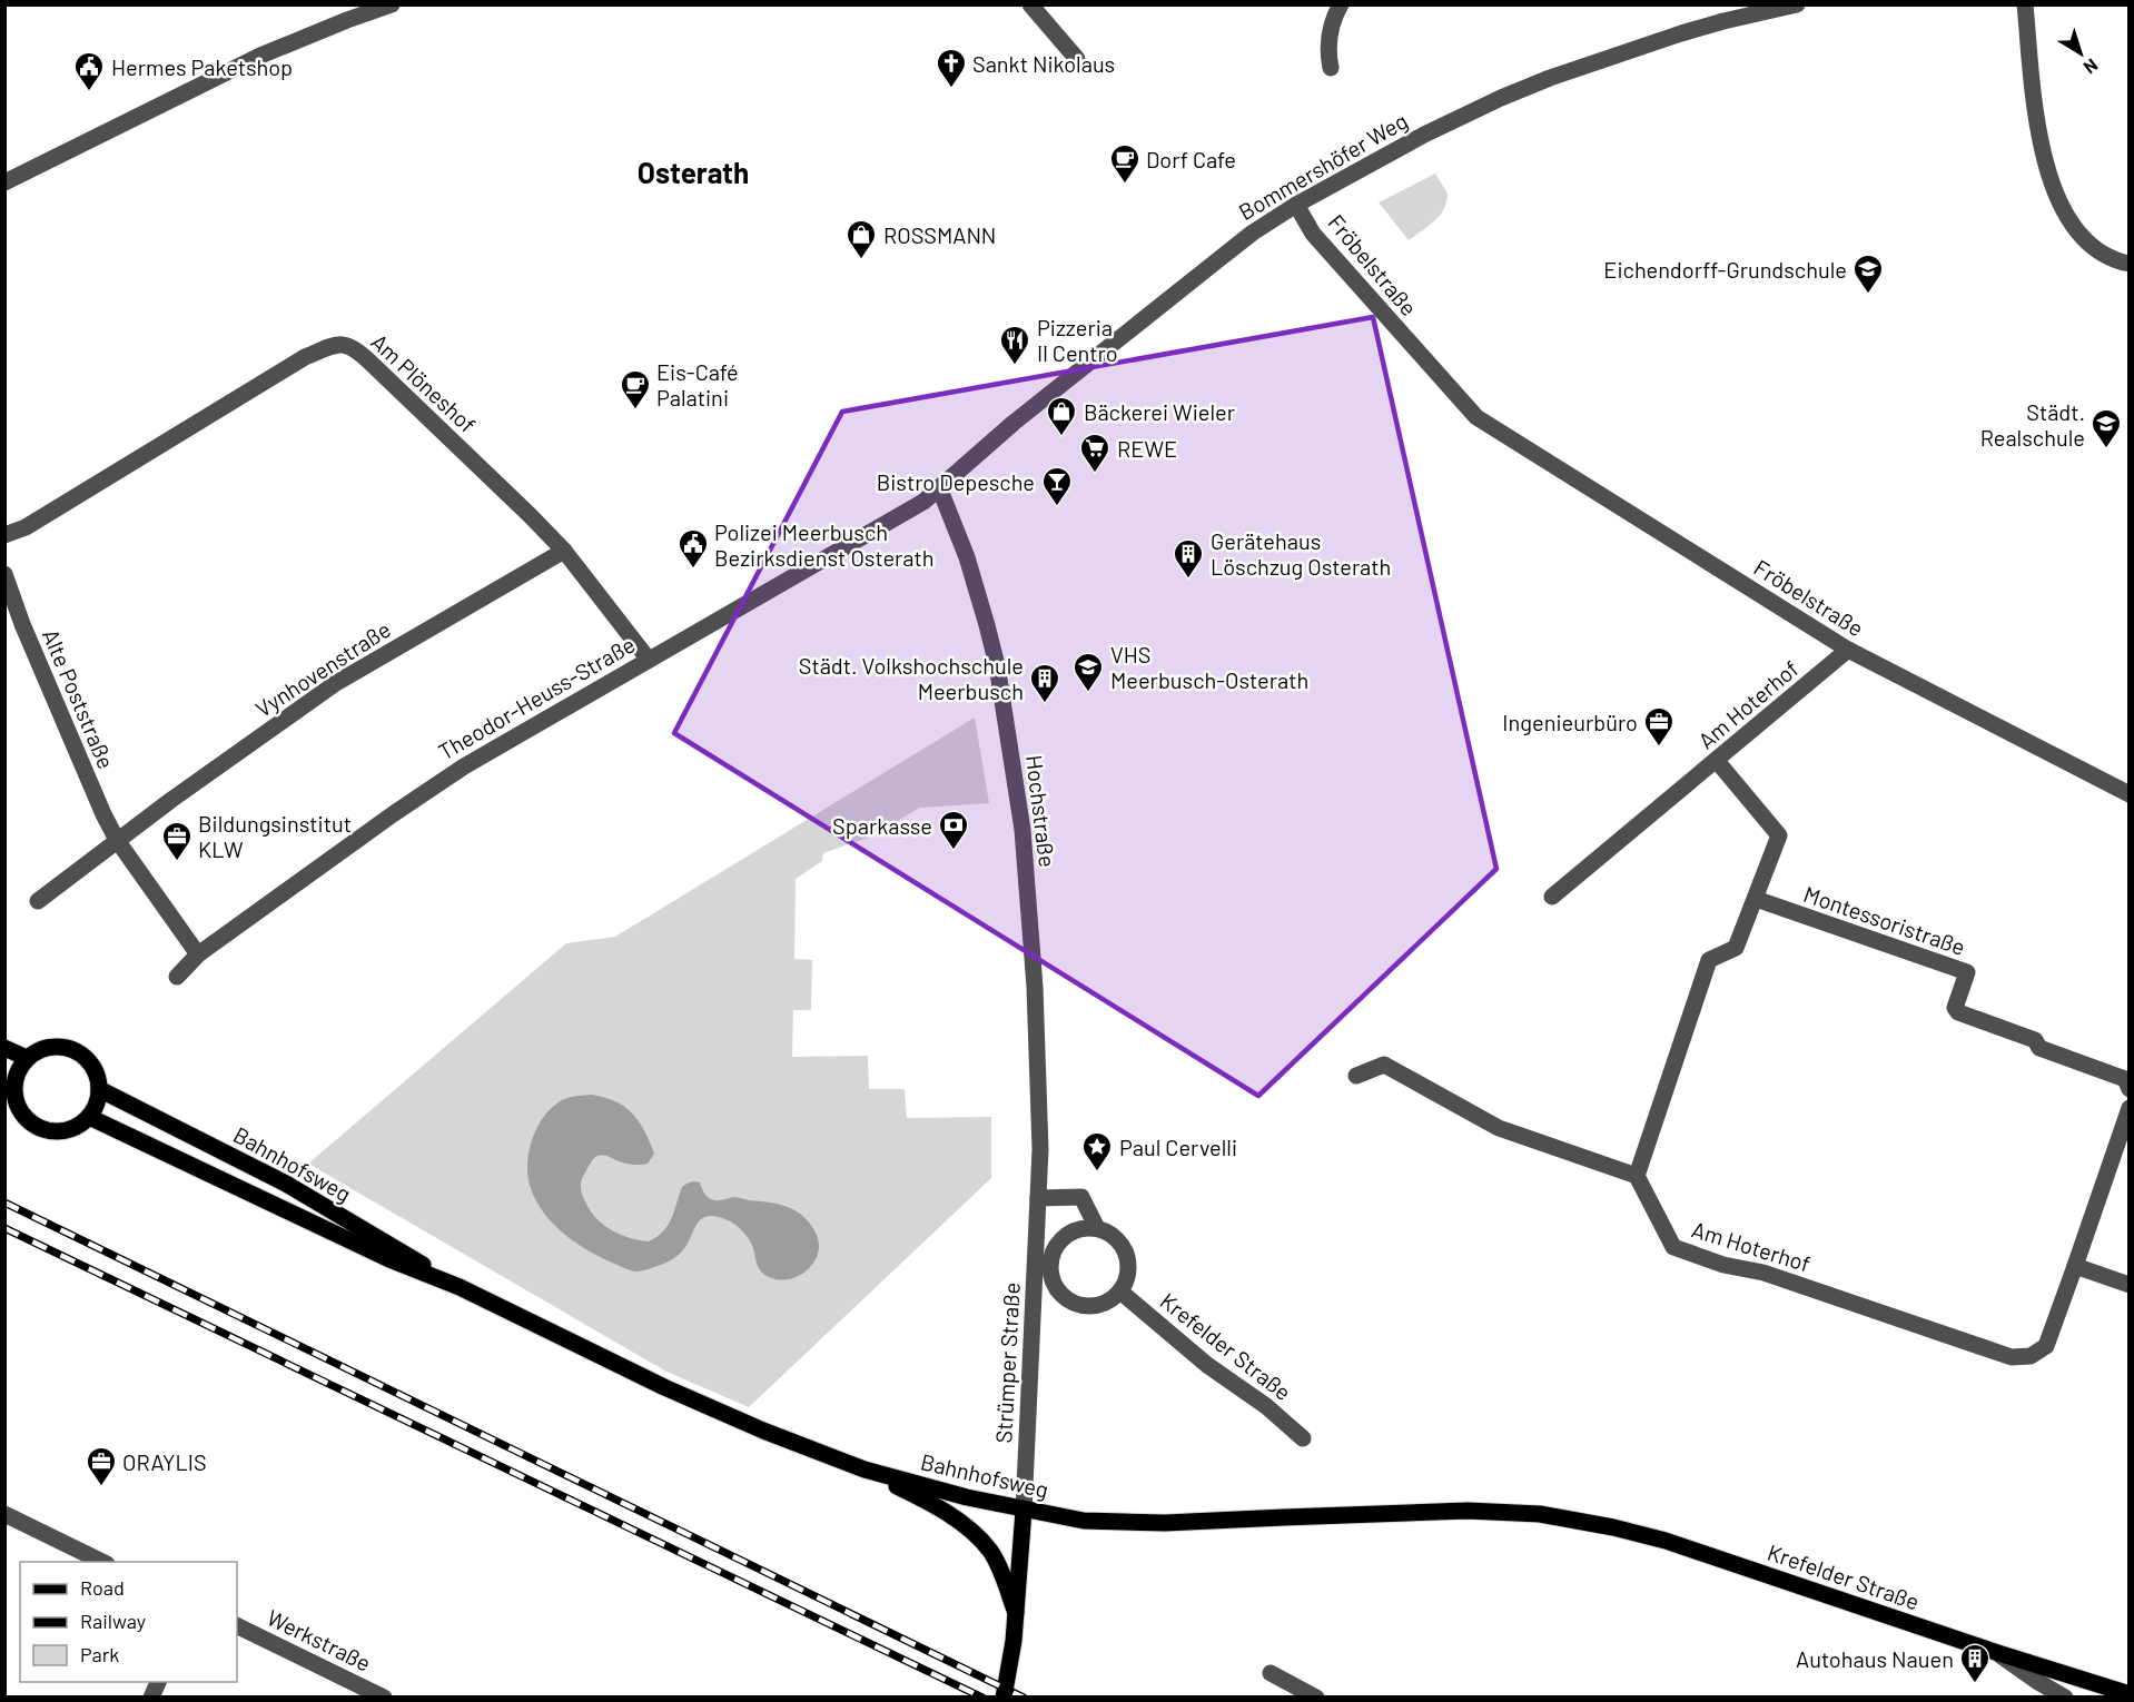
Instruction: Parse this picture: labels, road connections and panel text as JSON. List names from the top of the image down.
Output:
{
  "streets": {
    "main road": ["Bahnhofsweg", "Krefelder Straße", "Strümper Straße"],
    "street": [
      "Bommershöfer Weg",
      "Fröbelstraße",
      "Am Plöneshof",
      "Vynhovenstraße",
      "Theodor-Heuss-Straße",
      "Alte Poststraße",
      "Am Hoterhof",
      "Hochstraße",
      "Montessoristraße",
      "Werkstraße"
    ]
  },
  "crossings": [
    ["Bommershöfer Weg", "Fröbelstraße"],
    ["Bommershöfer Weg", "Theodor-Heuss-Straße"],
    ["Bommershöfer Weg", "Hochstraße"],
    ["Fröbelstraße", "Am Hoterhof"],
    ["Am Plöneshof", "Vynhovenstraße"],
    ["Am Plöneshof", "Theodor-Heuss-Straße"],
    ["Vynhovenstraße", "Alte Poststraße"],
    ["Theodor-Heuss-Straße", "Alte Poststraße"],
    ["Theodor-Heuss-Straße", "Hochstraße"],
    ["Hochstraße", "Strümper Straße"],
    ["Bahnhofsweg", "Krefelder Straße"],
    ["Bahnhofsweg", "Strümper Straße"]
  ],
  "districts": ["Osterath"],
  "places": {
    "church": ["Sankt Nikolaus"],
    "public building": ["Hermes Paketshop", "Polizei Meerbusch Bezirksdienst Osterath"],
    "cafe": ["Dorf Cafe", "Eis-Café Palatini"],
    "shop": ["ROSSMANN", "Bäckerei Wieler"],
    "school or university": ["Eichendorff-Grundschule", "Städt. Realschule", "VHS Meerbusch-Osterath"],
    "restaurant": ["Pizzeria Il Centro"],
    "supermarket": ["REWE"],
    "bar": ["Bistro Depesche"],
    "building": ["Gerätehaus Löschzug Osterath", "Städt. Volkshochschule Meerbusch", "Autohaus Nauen"],
    "office": ["Ingenieurbüro", "Bildungsinstitut KLW", "ORAYLIS"],
    "bank": ["Sparkasse"],
    "place": ["Paul Cervelli"]
  },
  "legend": ["Road", "Railway", "Park"],
  "north": "bottom right"
}
